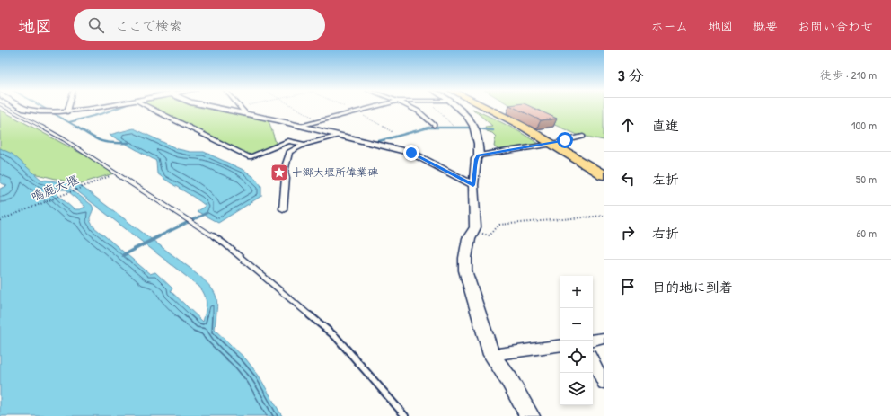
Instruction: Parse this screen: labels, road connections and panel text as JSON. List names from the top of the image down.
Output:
{
  "streets": {
    "path": ["鳴鹿大堰"]
  },
  "places": {
    "place": ["十郷大堰所偉業碑"]
  },
  "page": {
    "header": "地図",
    "search": "ここで検索",
    "nav": [
      "ホーム",
      "地図",
      "概要",
      "お問い合わせ"
    ],
    "heading": ["3 分", "徒歩 · 210 m"],
    "list": [
      ["直進", "100 m"],
      ["左折", "50 m"],
      ["右折", "60 m"],
      "目的地に到着"
    ],
    "map_buttons": ["+", "−"]
  }
}
